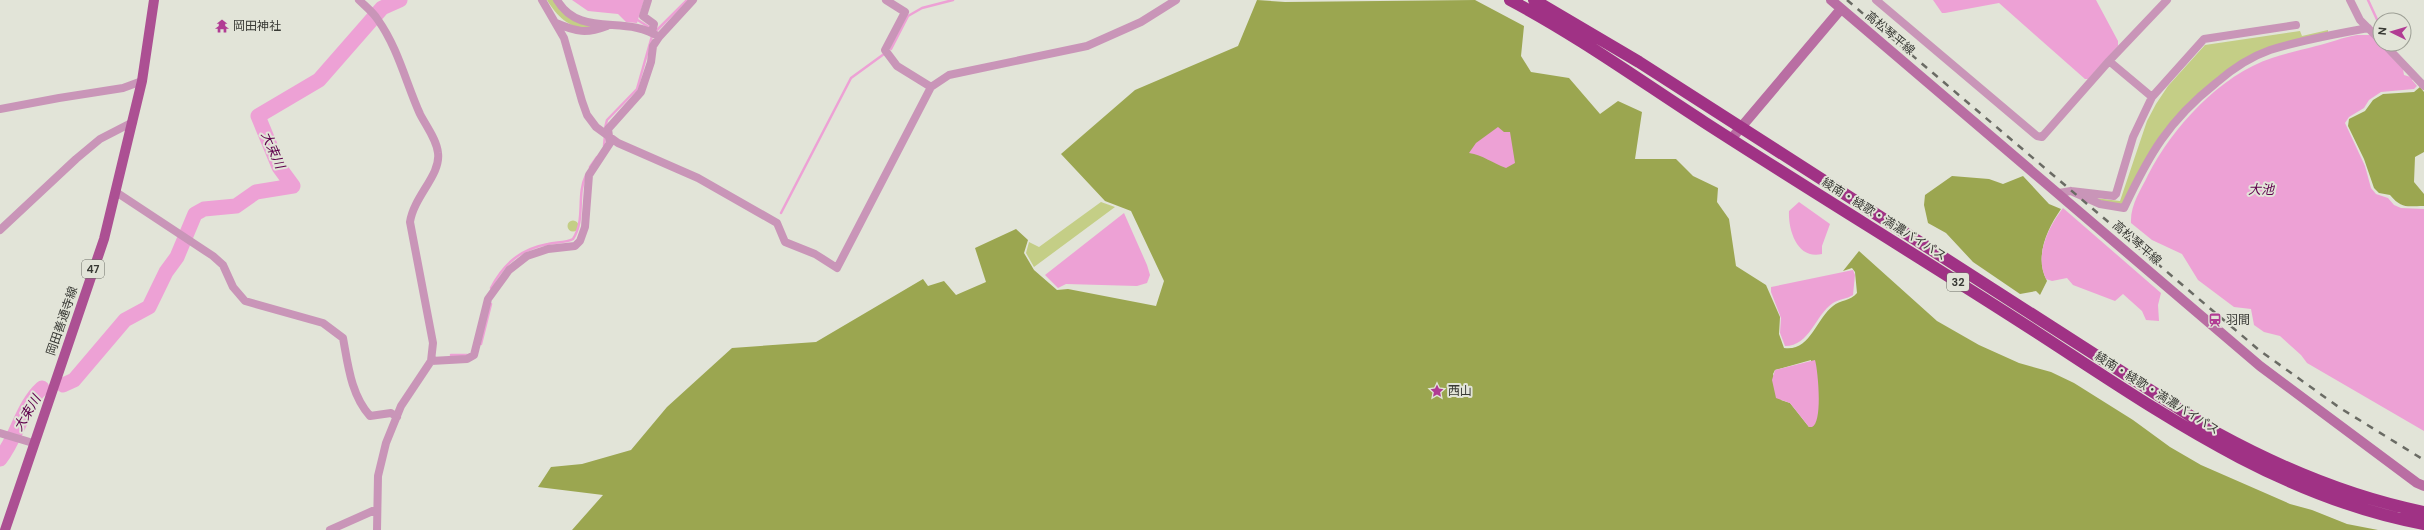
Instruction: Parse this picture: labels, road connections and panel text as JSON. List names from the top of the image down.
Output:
{
  "streets": {
    "highway": ["綾南・綾歌・満濃バイパス", "32"],
    "main road": ["高松琴平線", "47", "岡田善通寺線"]
  },
  "water": ["大束川", "大池"],
  "places": {
    "temple": ["岡田神社"],
    "station": ["羽間"],
    "place": ["西山"]
  },
  "north": "left"
}
